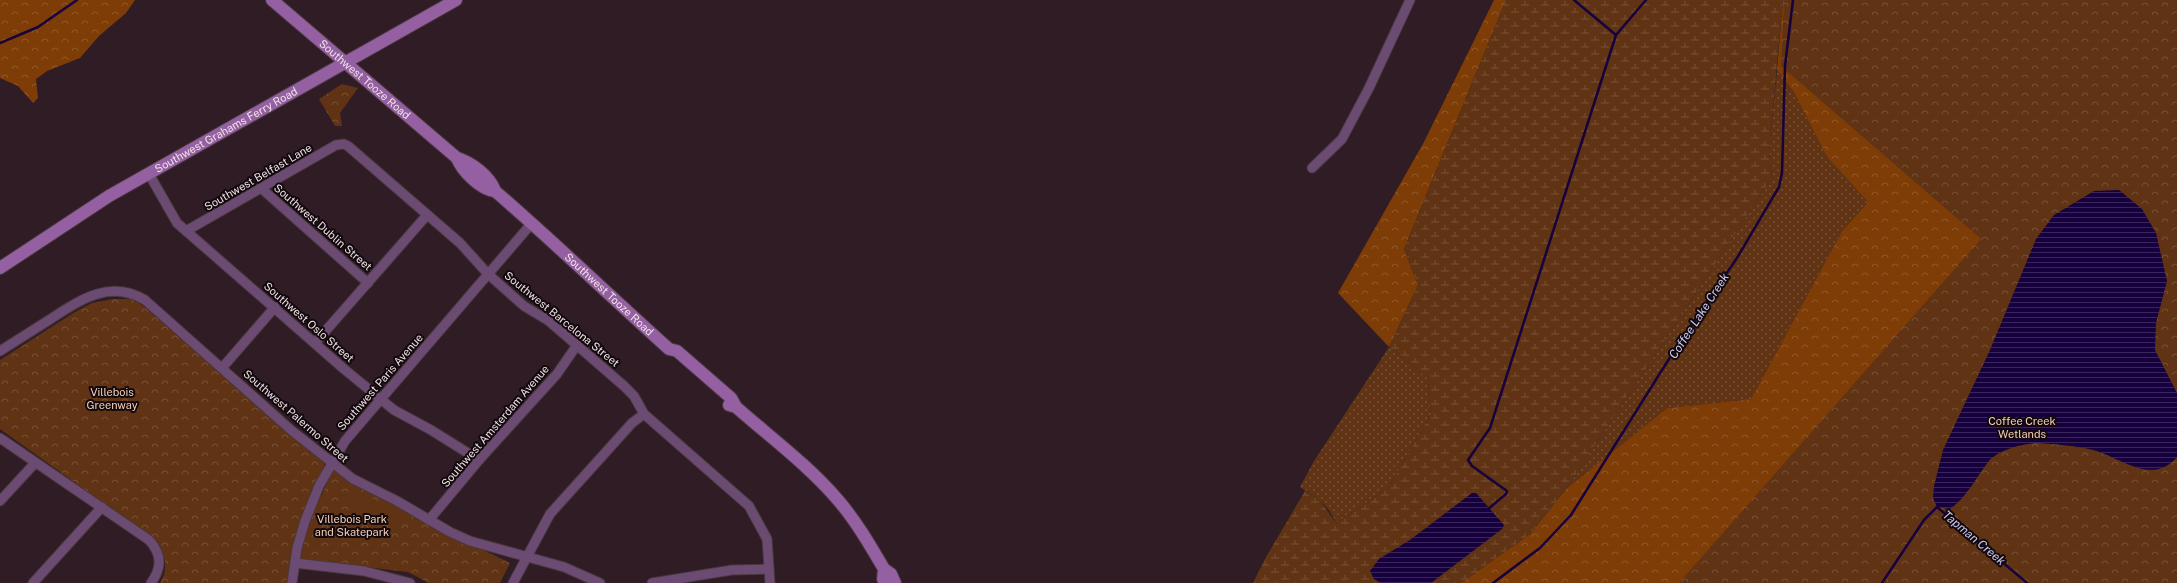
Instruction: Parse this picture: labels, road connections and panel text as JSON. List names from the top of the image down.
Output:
{
  "streets": {
    "main road": ["Southwest Tooze Road", "Southwest Grahams Ferry Road"],
    "street": [
      "Southwest Belfast Lane",
      "Southwest Dublin Street",
      "Southwest Barcelona Street",
      "Southwest Oslo Street",
      "Southwest Paris Avenue",
      "Southwest Palermo Street",
      "Southwest Amsterdam Avenue"
    ]
  },
  "crossings": [
    ["Southwest Tooze Road", "Southwest Grahams Ferry Road"],
    ["Southwest Tooze Road", "Southwest Paris Avenue"],
    ["Southwest Grahams Ferry Road", "Southwest Oslo Street"],
    ["Southwest Belfast Lane", "Southwest Dublin Street"],
    ["Southwest Belfast Lane", "Southwest Barcelona Street"],
    ["Southwest Belfast Lane", "Southwest Oslo Street"],
    ["Southwest Barcelona Street", "Southwest Paris Avenue"],
    ["Southwest Barcelona Street", "Southwest Amsterdam Avenue"],
    ["Southwest Oslo Street", "Southwest Paris Avenue"],
    ["Southwest Oslo Street", "Southwest Amsterdam Avenue"],
    ["Southwest Paris Avenue", "Southwest Palermo Street"],
    ["Southwest Palermo Street", "Southwest Amsterdam Avenue"]
  ],
  "water": ["Coffee Lake Creek", "Tapman Creek"],
  "parks": ["Villebois Greenway", "Coffee Creek Wetlands", "Villebois Park and Skatepark"]
}
